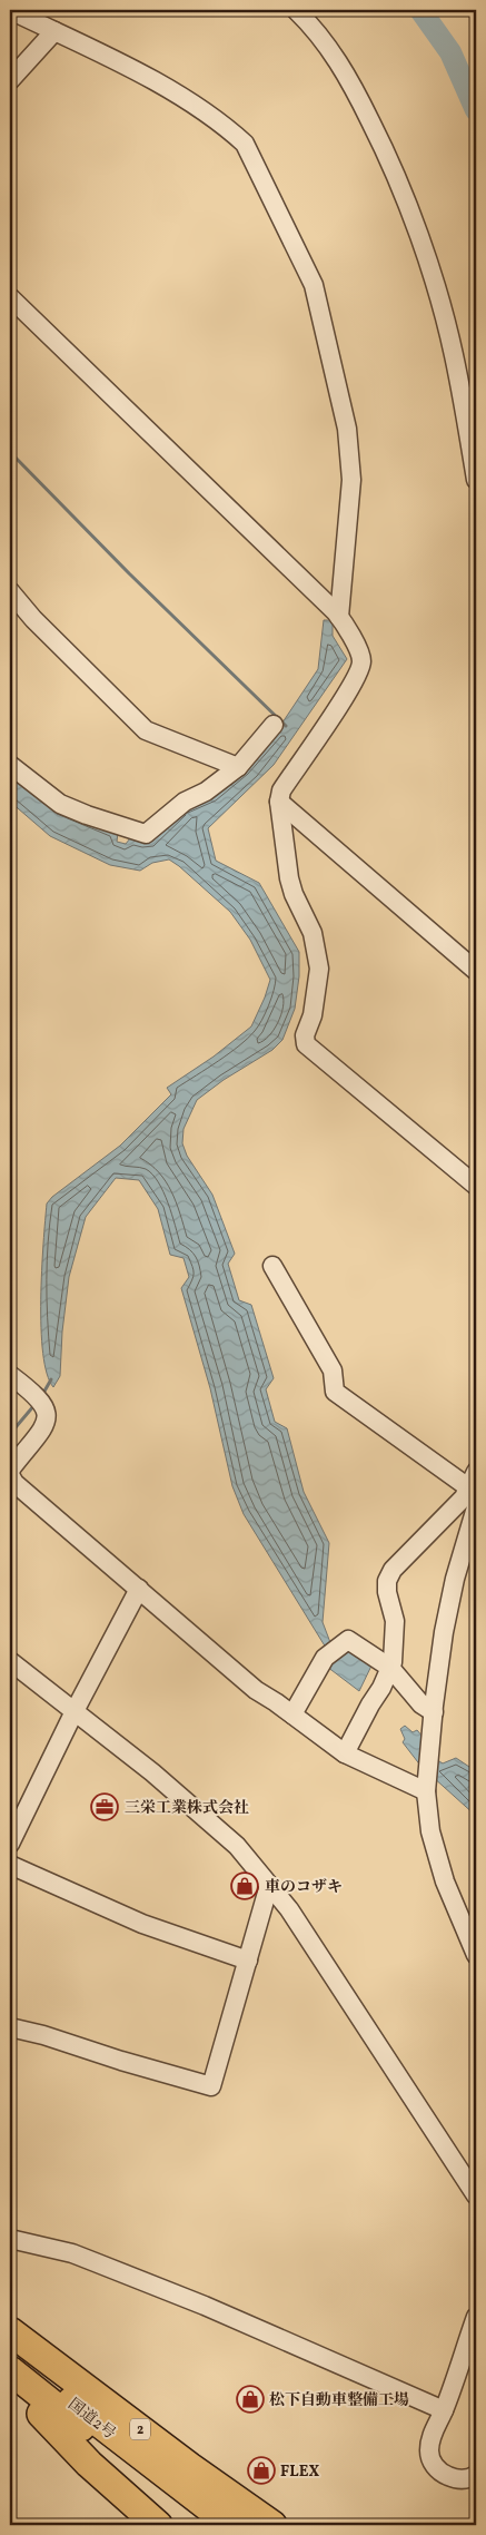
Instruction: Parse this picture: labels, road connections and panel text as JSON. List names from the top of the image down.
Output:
{
  "streets": {
    "highway": ["国道2号", "2"]
  },
  "crossings": [
    ["国道2号", "2"]
  ],
  "places": {
    "office": ["三栄工業株式会社"],
    "shop": ["車のコザキ", "松下自動車整備工場", "FLEX"]
  }
}
